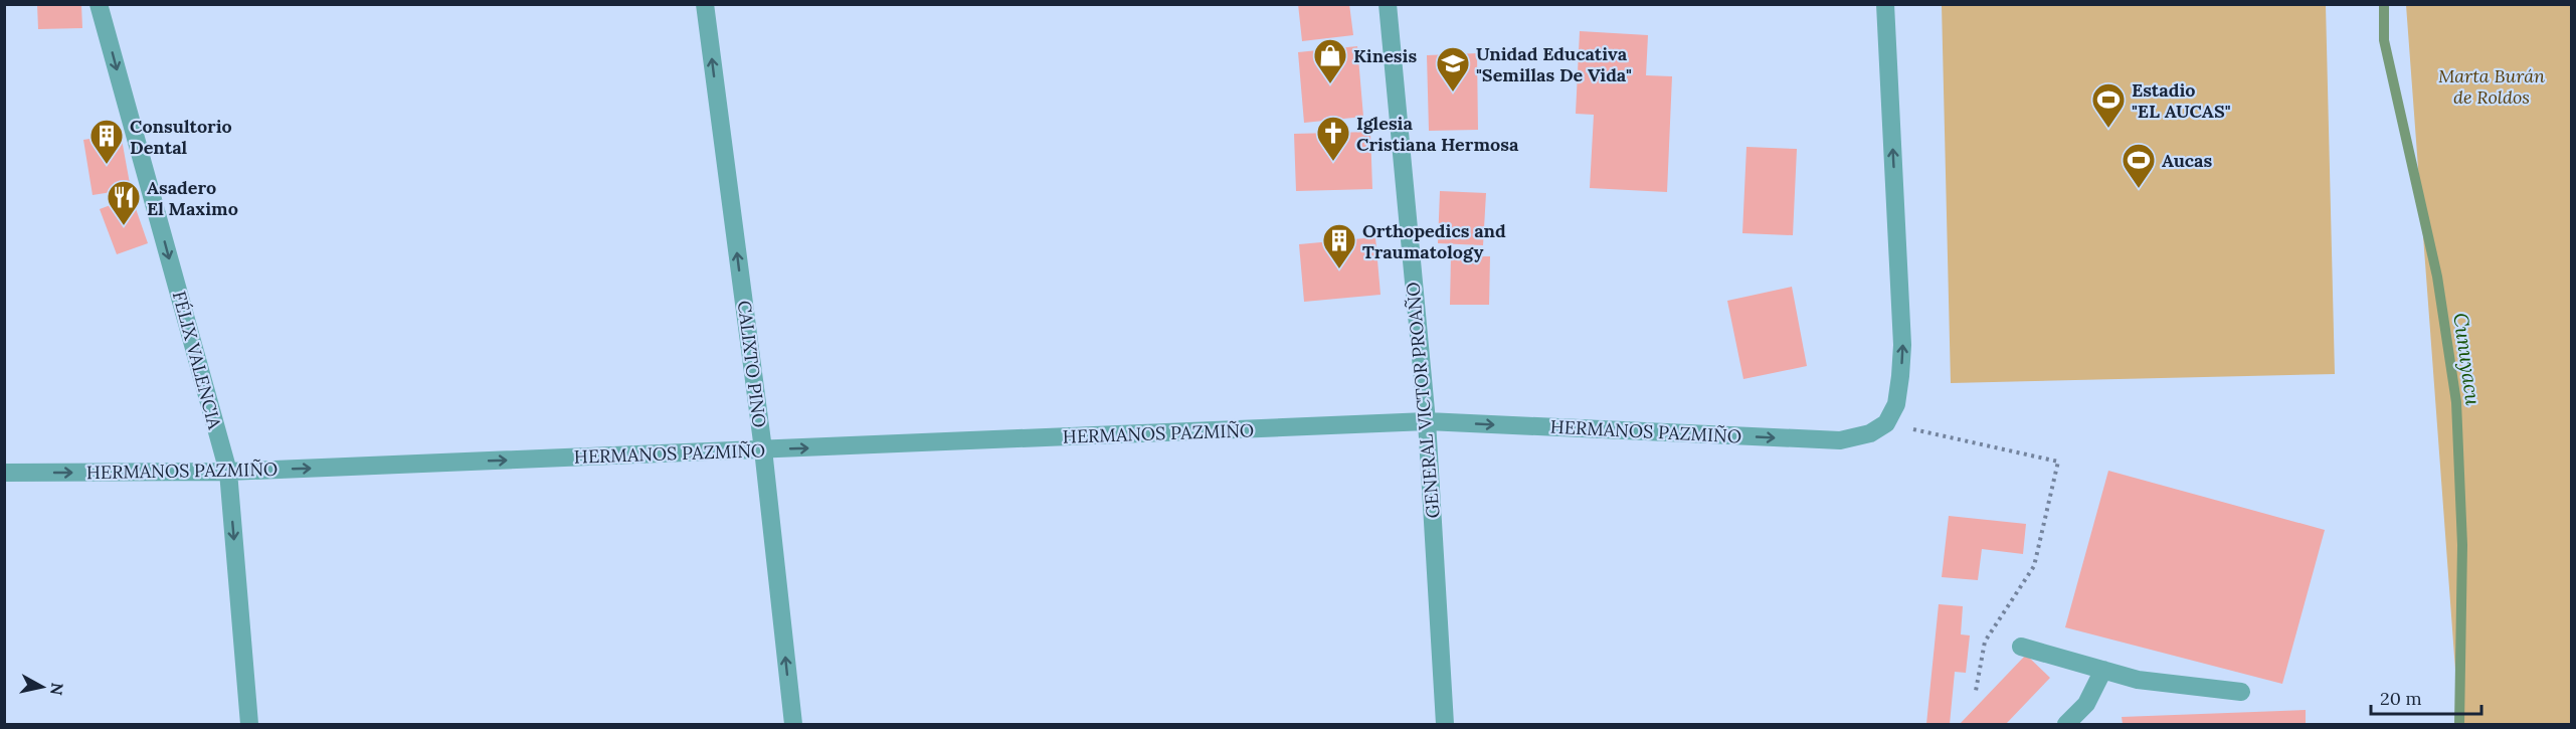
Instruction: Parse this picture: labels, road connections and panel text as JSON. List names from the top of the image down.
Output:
{
  "streets": {
    "street": [
      "FÉLIX VALENCIA",
      "CALIXTO PINO",
      "GENERAL VICTOR PROAÑO",
      "HERMANOS PAZMIÑO"
    ]
  },
  "crossings": [
    ["FÉLIX VALENCIA", "HERMANOS PAZMIÑO"],
    ["CALIXTO PINO", "HERMANOS PAZMIÑO"],
    ["GENERAL VICTOR PROAÑO", "HERMANOS PAZMIÑO"]
  ],
  "one_way": ["FÉLIX VALENCIA", "CALIXTO PINO", "HERMANOS PAZMIÑO"],
  "water": ["Cunuyacu"],
  "parks": ["Marta Burán de Roldos"],
  "places": {
    "shop": ["Kinesis"],
    "school or university": ["Unidad Educativa \"Semillas De Vida\""],
    "sports": ["Estadio \"EL AUCAS\"", "Aucas"],
    "church": ["Iglesia Cristiana Hermosa"],
    "building": ["Consultorio Dental", "Orthopedics and Traumatology"],
    "restaurant": ["Asadero El Maximo"]
  },
  "scale_bar": "20 m",
  "north": "right"
}
